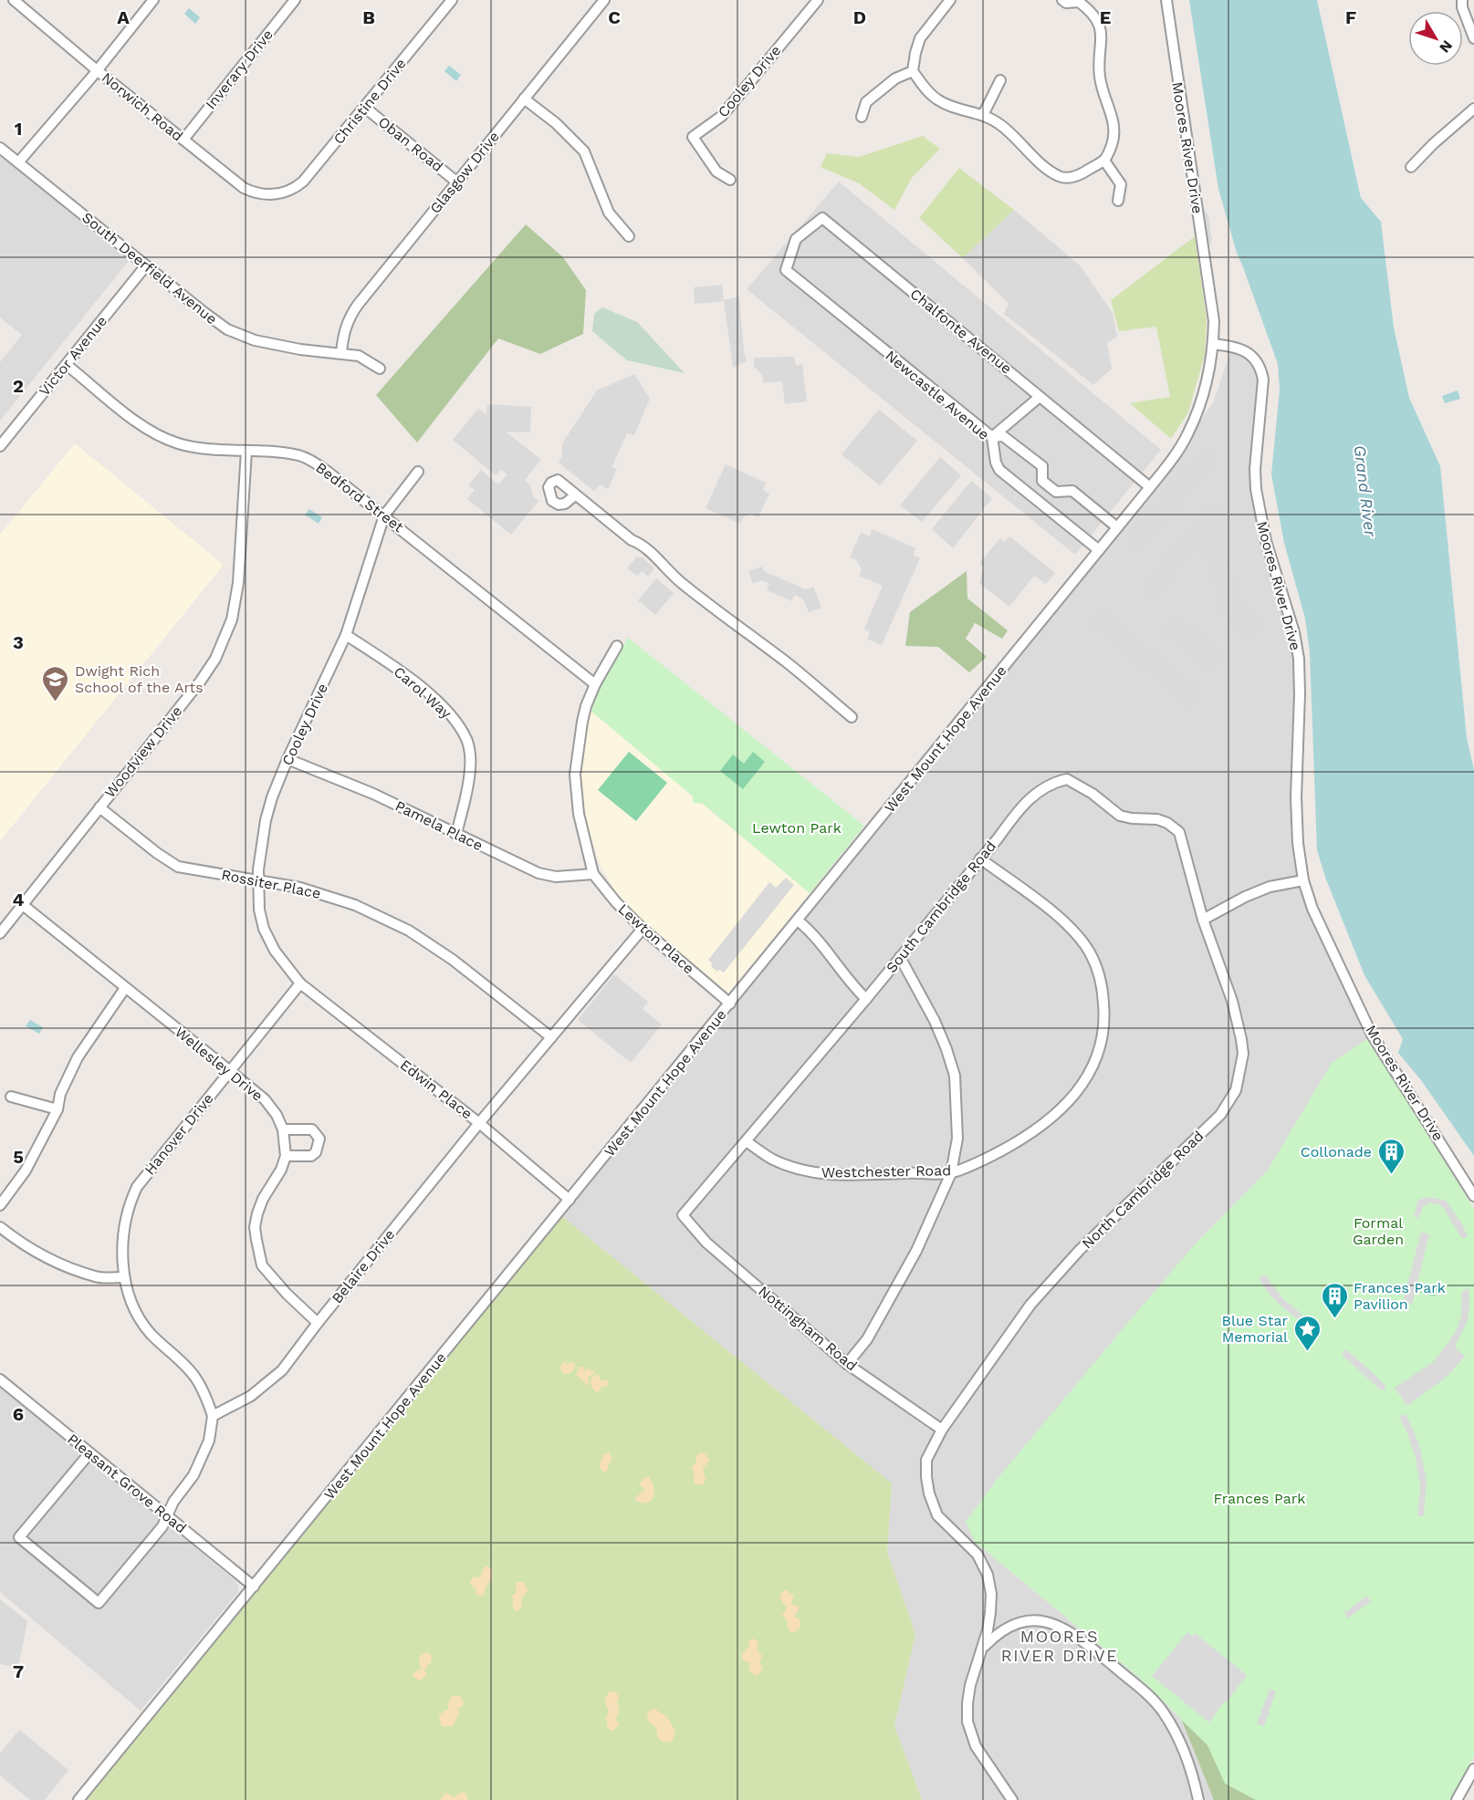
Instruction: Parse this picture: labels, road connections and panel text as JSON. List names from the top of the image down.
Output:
{
  "streets": {
    "street": [
      "Inverary Drive",
      "Cooley Drive",
      "Christine Drive",
      "Norwich Road",
      "Oban Road",
      "Moores River Drive",
      "Glasgow Drive",
      "South Deerfield Avenue",
      "Chalfonte Avenue",
      "Victor Avenue",
      "Newcastle Avenue",
      "Bedford Street",
      "Carol Way",
      "West Mount Hope Avenue",
      "Woodview Drive",
      "Pamela Place",
      "Rossiter Place",
      "South Cambridge Road",
      "Lewton Place",
      "Wellesley Drive",
      "Edwin Place",
      "Hanover Drive",
      "Westchester Road",
      "North Cambridge Road",
      "Belaire Drive",
      "Nottingham Road",
      "Pleasant Grove Road"
    ]
  },
  "crossings": [
    ["Inverary Drive", "Norwich Road"],
    ["Cooley Drive", "Bedford Street"],
    ["Cooley Drive", "Carol Way"],
    ["Cooley Drive", "Pamela Place"],
    ["Cooley Drive", "Rossiter Place"],
    ["Cooley Drive", "Edwin Place"],
    ["Cooley Drive", "Hanover Drive"],
    ["Christine Drive", "Norwich Road"],
    ["Christine Drive", "Oban Road"],
    ["Oban Road", "Glasgow Drive"],
    ["Moores River Drive", "West Mount Hope Avenue"],
    ["Glasgow Drive", "South Deerfield Avenue"],
    ["South Deerfield Avenue", "Victor Avenue"],
    ["Chalfonte Avenue", "Newcastle Avenue"],
    ["Chalfonte Avenue", "West Mount Hope Avenue"],
    ["Victor Avenue", "Bedford Street"],
    ["Newcastle Avenue", "West Mount Hope Avenue"],
    ["Bedford Street", "Woodview Drive"],
    ["Bedford Street", "Lewton Place"],
    ["Carol Way", "Pamela Place"],
    ["West Mount Hope Avenue", "Lewton Place"],
    ["West Mount Hope Avenue", "Edwin Place"],
    ["West Mount Hope Avenue", "Pleasant Grove Road"],
    ["Woodview Drive", "Rossiter Place"],
    ["Woodview Drive", "Wellesley Drive"],
    ["Pamela Place", "Lewton Place"],
    ["Rossiter Place", "Belaire Drive"],
    ["South Cambridge Road", "Westchester Road"],
    ["South Cambridge Road", "North Cambridge Road"],
    ["South Cambridge Road", "Nottingham Road"],
    ["Lewton Place", "Belaire Drive"],
    ["Wellesley Drive", "Hanover Drive"],
    ["Edwin Place", "Hanover Drive"],
    ["Edwin Place", "Belaire Drive"],
    ["Hanover Drive", "Belaire Drive"],
    ["North Cambridge Road", "Nottingham Road"]
  ],
  "districts": ["MOORES RIVER DRIVE"],
  "water": ["Grand River"],
  "parks": ["Lewton Park", "Formal Garden", "Frances Park"],
  "places": {
    "school or university": ["Dwight Rich School of the Arts"],
    "building": ["Collonade", "Frances Park Pavilion"],
    "place": ["Blue Star Memorial"]
  },
  "north": "bottom right",
  "grid": {
    "columns": [
      "A",
      "B",
      "C",
      "D",
      "E",
      "F"
    ],
    "rows": [
      "1",
      "2",
      "3",
      "4",
      "5",
      "6",
      "7"
    ]
  }
}
